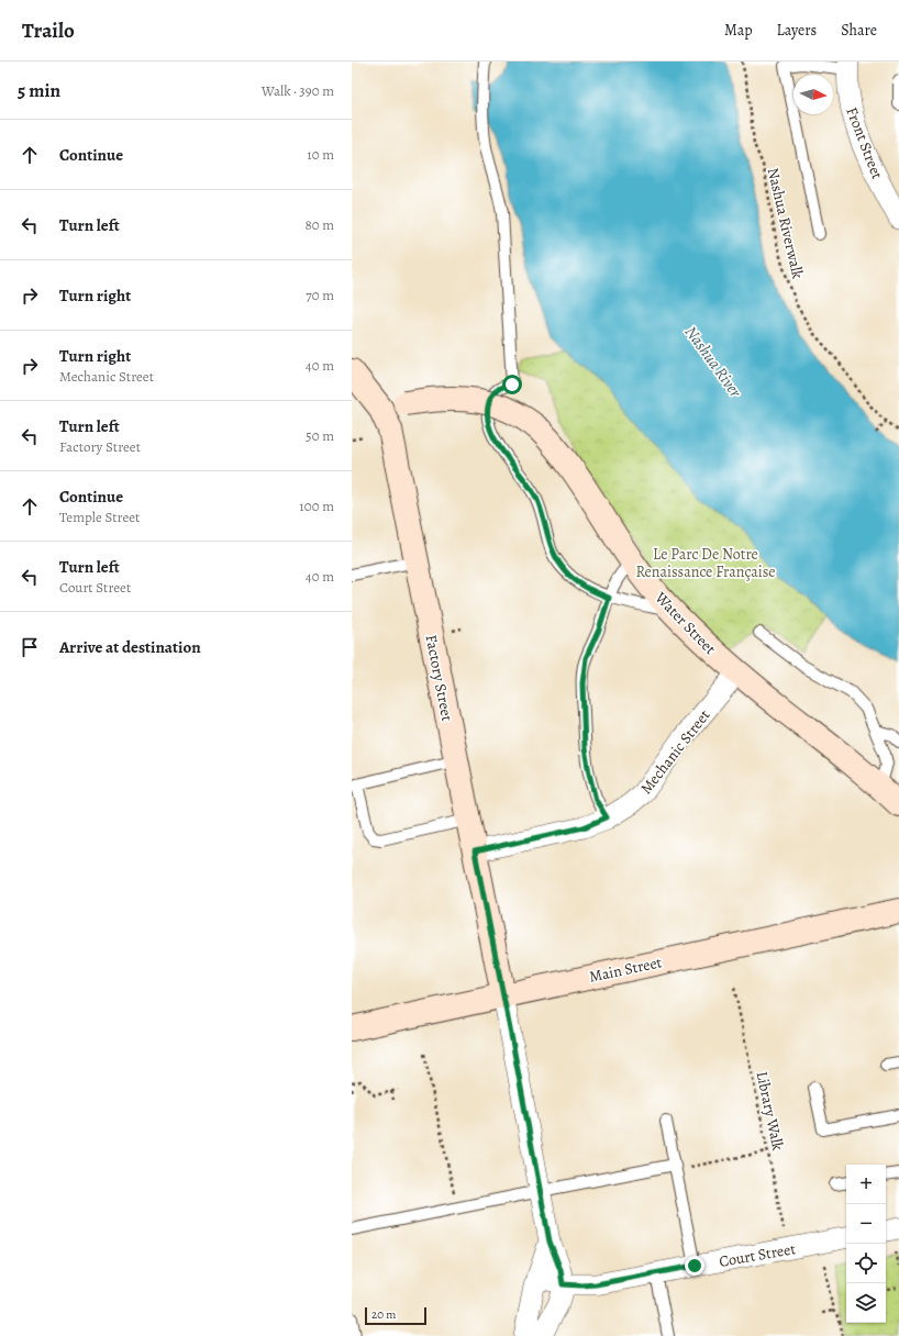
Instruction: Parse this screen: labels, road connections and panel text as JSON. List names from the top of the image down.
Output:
{
  "streets": {
    "main road": ["Water Street", "Factory Street", "Main Street"],
    "street": ["Front Street", "Mechanic Street", "Court Street"],
    "path": ["Nashua Riverwalk", "Library Walk"]
  },
  "crossings": [
    ["Water Street", "Factory Street"],
    ["Water Street", "Mechanic Street"],
    ["Factory Street", "Mechanic Street"],
    ["Factory Street", "Main Street"]
  ],
  "water": ["Nashua River"],
  "parks": ["Le Parc De Notre Renaissance Française"],
  "scale_bar": "20 m",
  "north": "right",
  "page": {
    "header": "Trailo",
    "nav": ["Map", "Layers", "Share"],
    "heading": ["5 min", "Walk · 390 m"],
    "list": [
      ["Continue", "10 m"],
      ["Turn left", "80 m"],
      ["Turn right", "70 m"],
      ["Turn right", "Mechanic Street", "40 m"],
      ["Turn left", "Factory Street", "50 m"],
      ["Continue", "Temple Street", "100 m"],
      ["Turn left", "Court Street", "40 m"],
      "Arrive at destination"
    ],
    "map_buttons": ["+", "−"],
    "scale": "20 m"
  }
}
